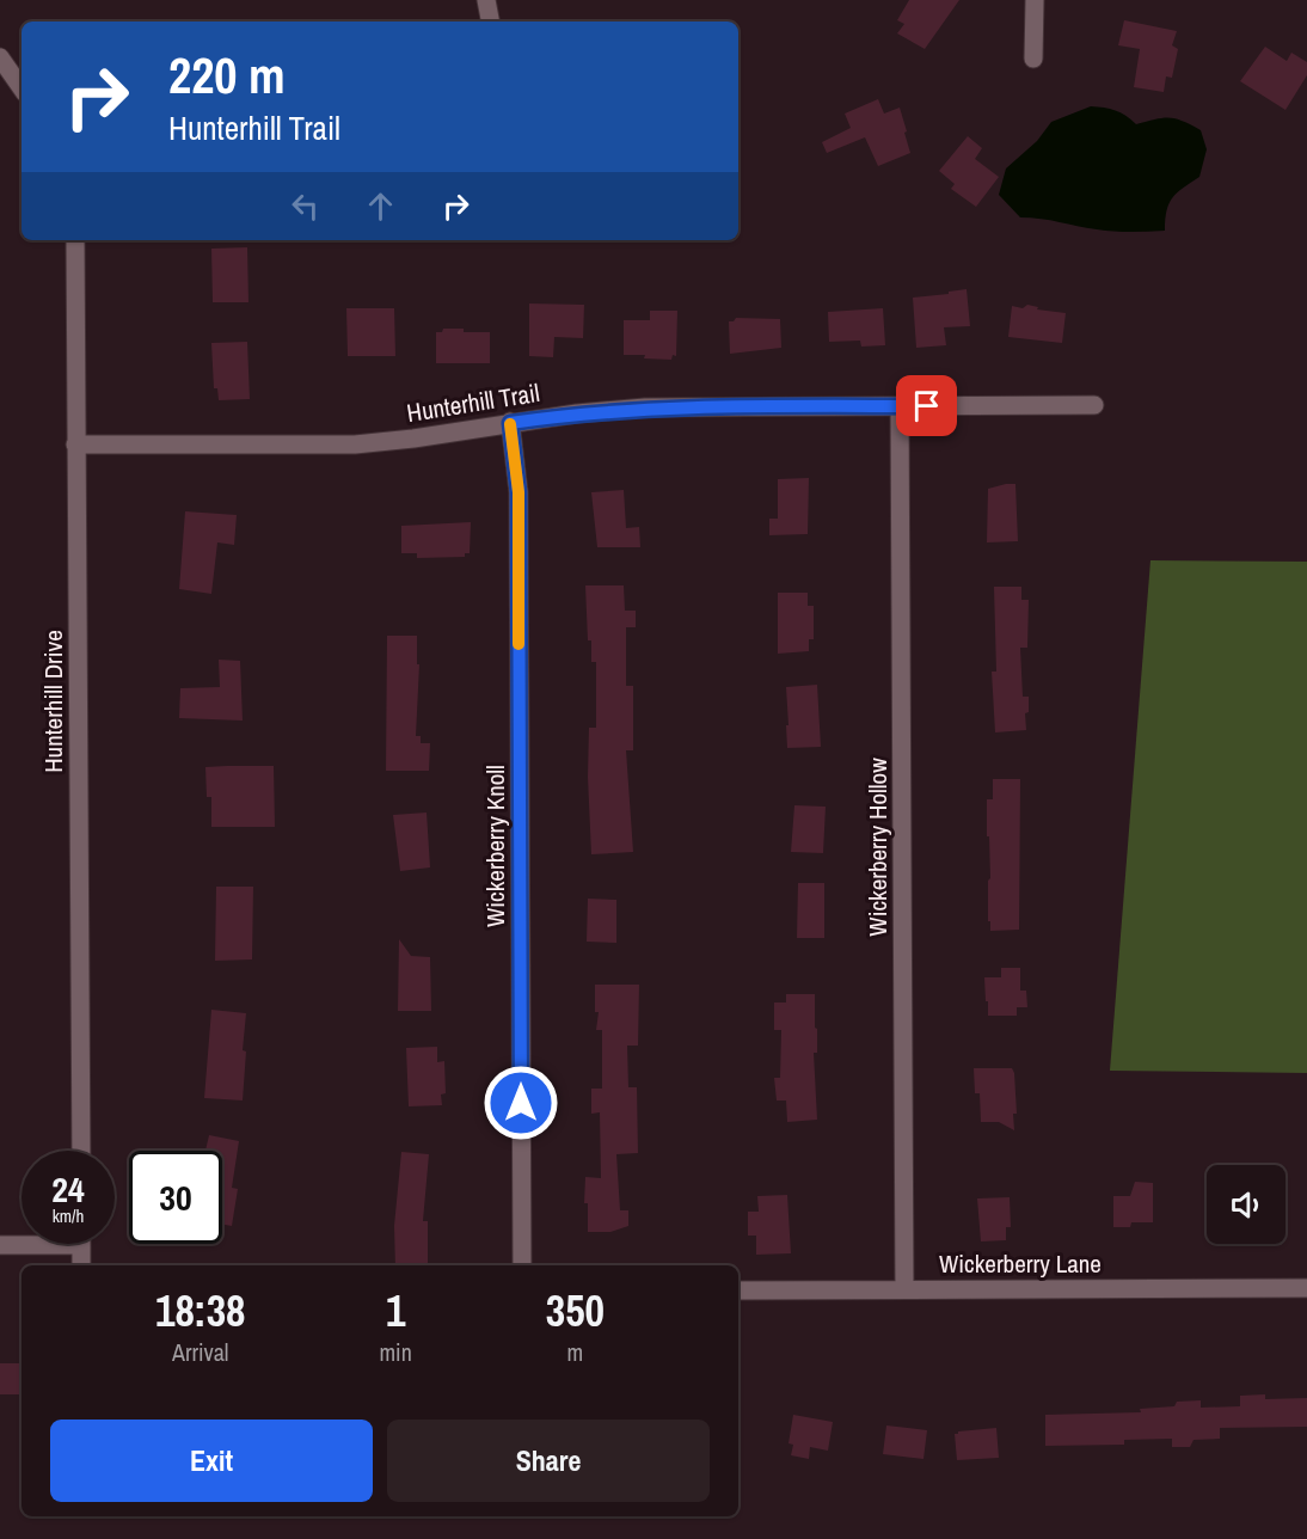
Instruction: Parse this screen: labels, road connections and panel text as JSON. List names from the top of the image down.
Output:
{
  "streets": {
    "street": [
      "Hunterhill Trail",
      "Hunterhill Drive",
      "Wickerberry Knoll",
      "Wickerberry Hollow",
      "Wickerberry Lane"
    ]
  },
  "crossings": [
    ["Hunterhill Trail", "Hunterhill Drive"],
    ["Hunterhill Trail", "Wickerberry Knoll"],
    ["Hunterhill Trail", "Wickerberry Hollow"],
    ["Wickerberry Hollow", "Wickerberry Lane"]
  ],
  "page": {
    "turn": ["220 m", "Hunterhill Trail"],
    "speed": "24 km/h",
    "limit": "30",
    "eta": [
      "18:38",
      "Arrival",
      "1",
      "min",
      "350",
      "m"
    ],
    "buttons": ["Exit", "Share"]
  }
}
